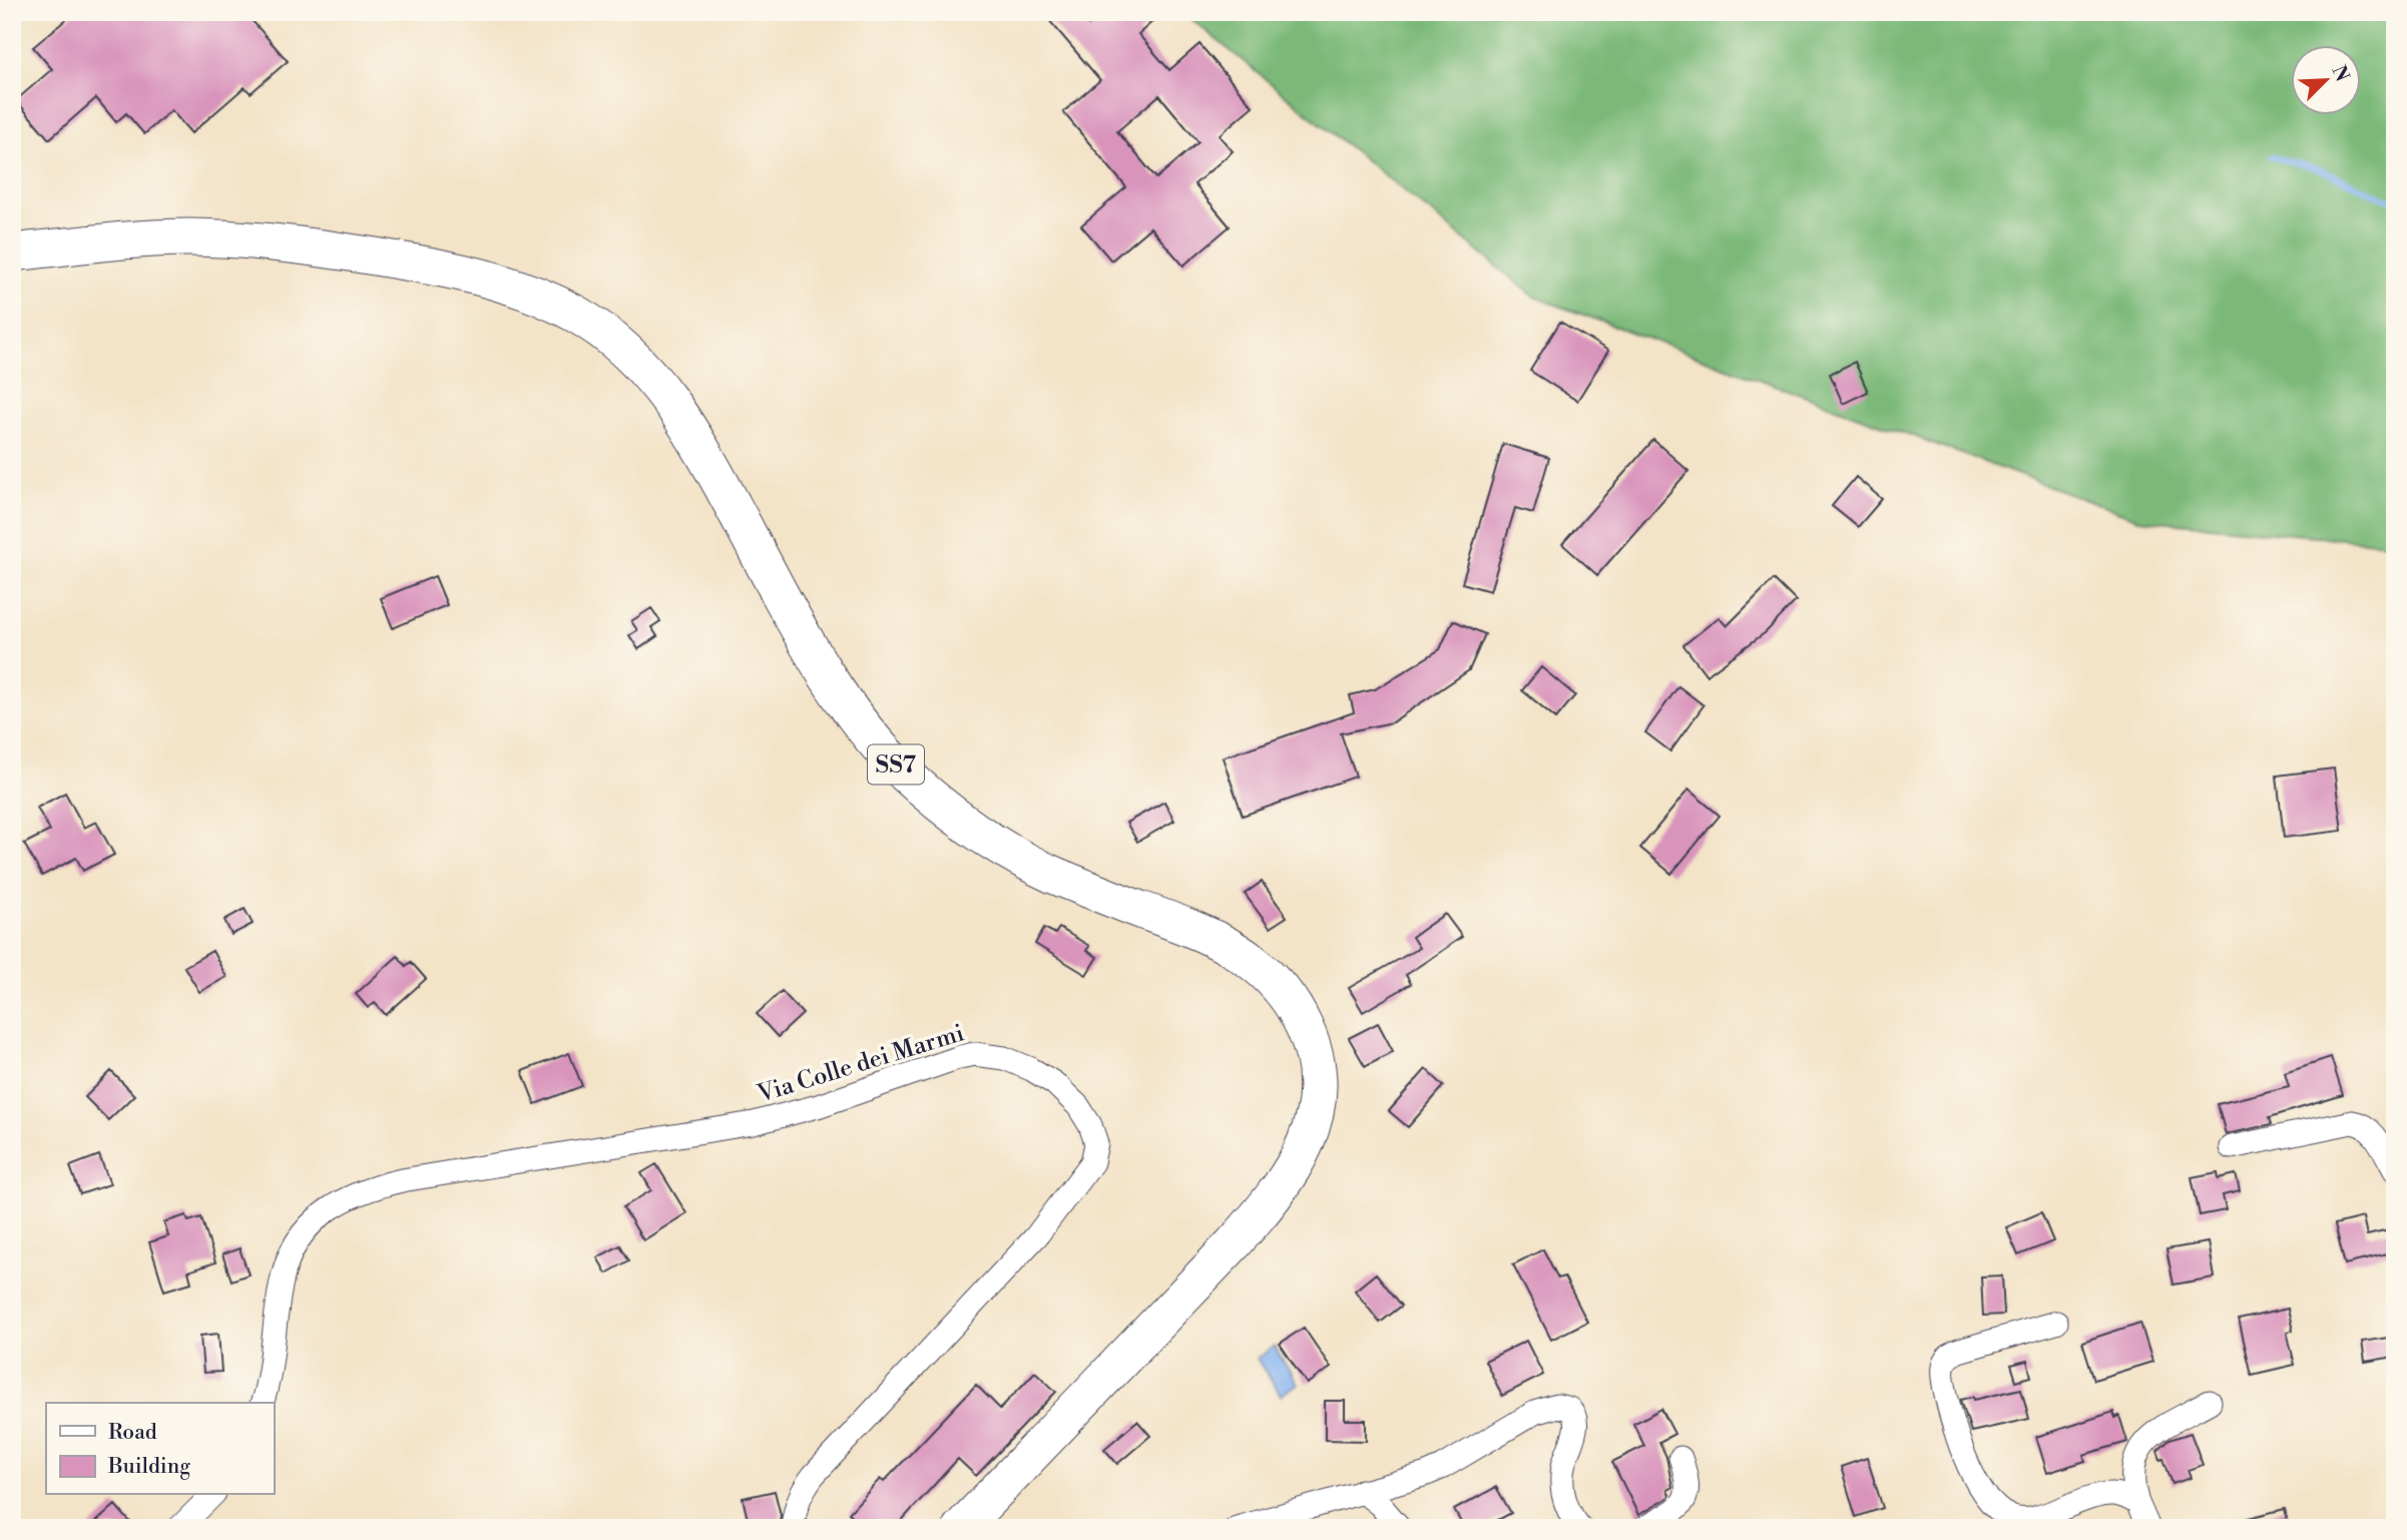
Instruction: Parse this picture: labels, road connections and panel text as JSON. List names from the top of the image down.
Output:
{
  "streets": {
    "main road": ["SS7"],
    "street": ["Via Colle dei Marmi"]
  },
  "legend": ["Road", "Building"],
  "north": "top right"
}
